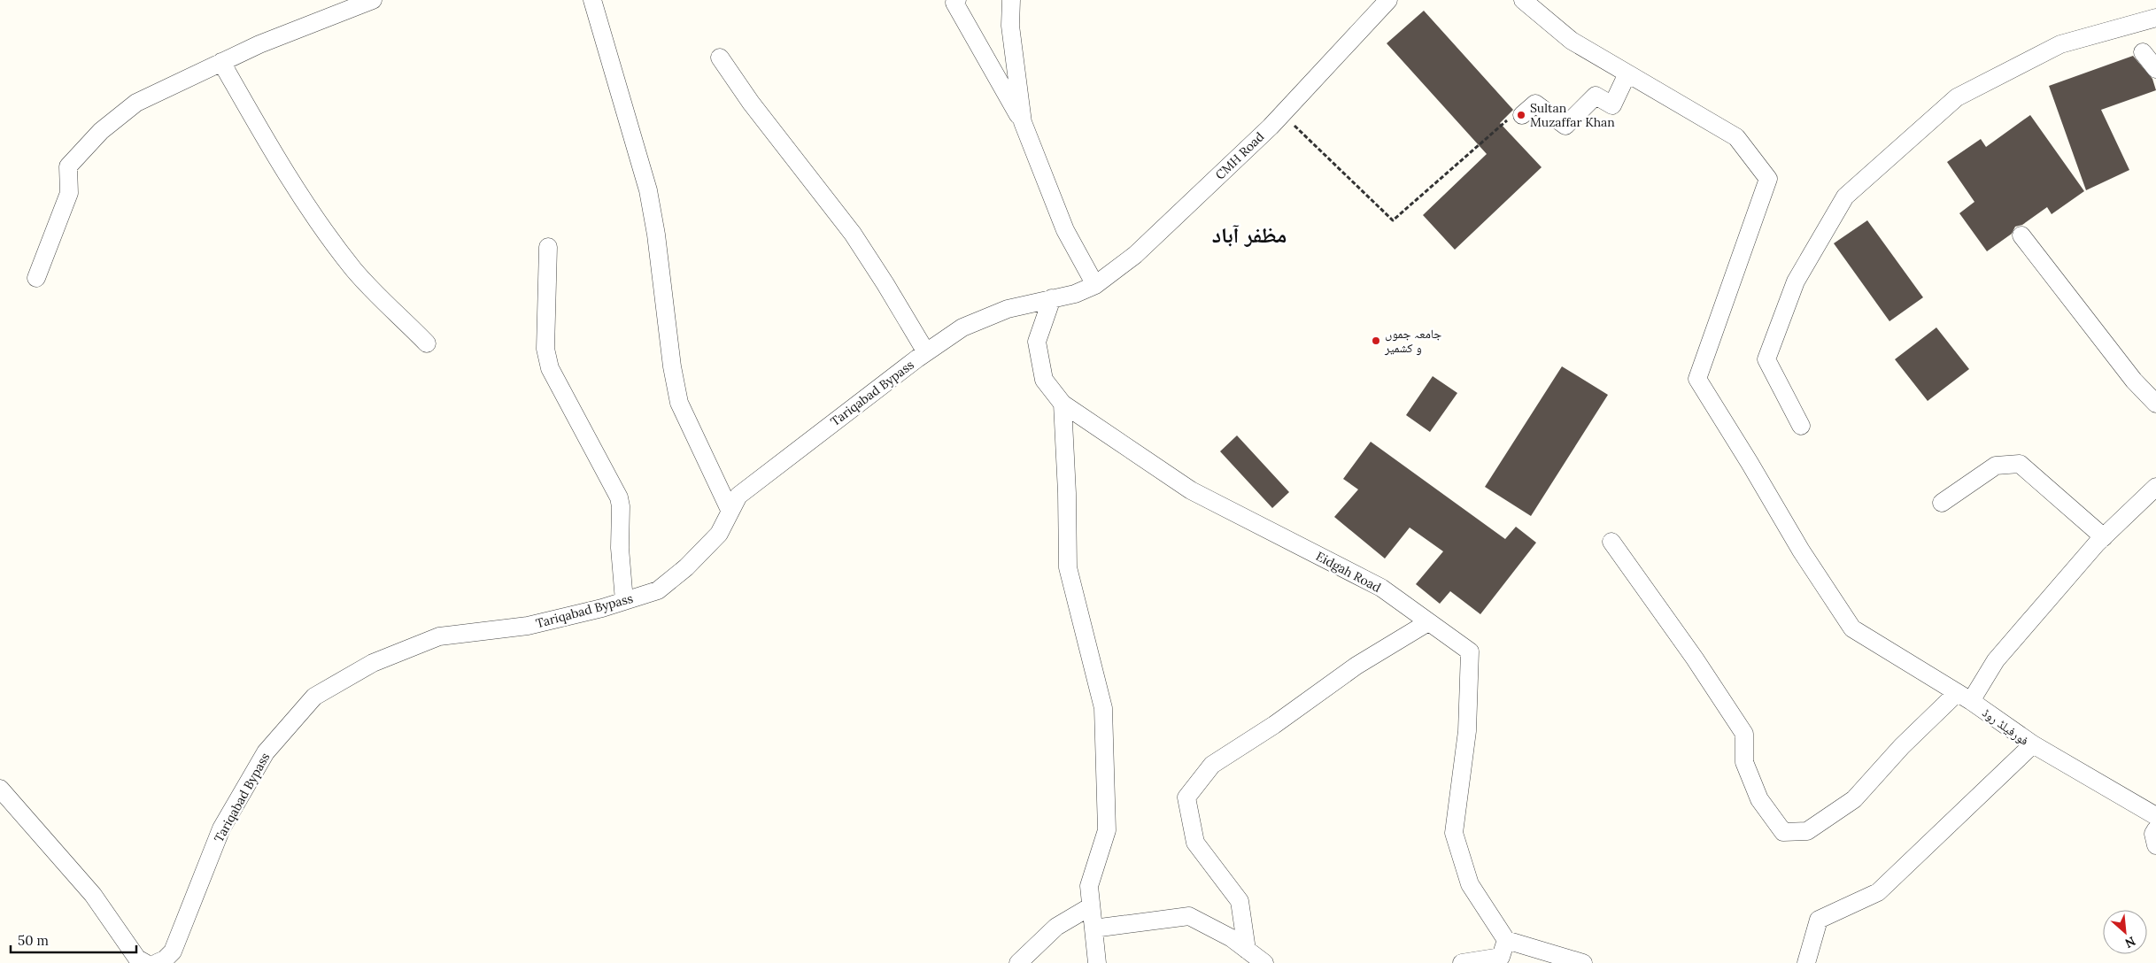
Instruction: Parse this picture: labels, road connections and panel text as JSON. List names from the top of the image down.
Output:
{
  "streets": {
    "street": [
      "CMH Road",
      "Tariqabad Bypass",
      "Eidgah Road",
      "فورفیلڈ روڈ"
    ]
  },
  "crossings": [
    ["CMH Road", "Tariqabad Bypass"],
    ["Tariqabad Bypass", "Eidgah Road"]
  ],
  "districts": ["مظفر آباد"],
  "places": ["Sultan Muzaffar Khan", "جامعہ جموں و کشمیر"],
  "scale_bar": "50 m",
  "north": "bottom right"
}
